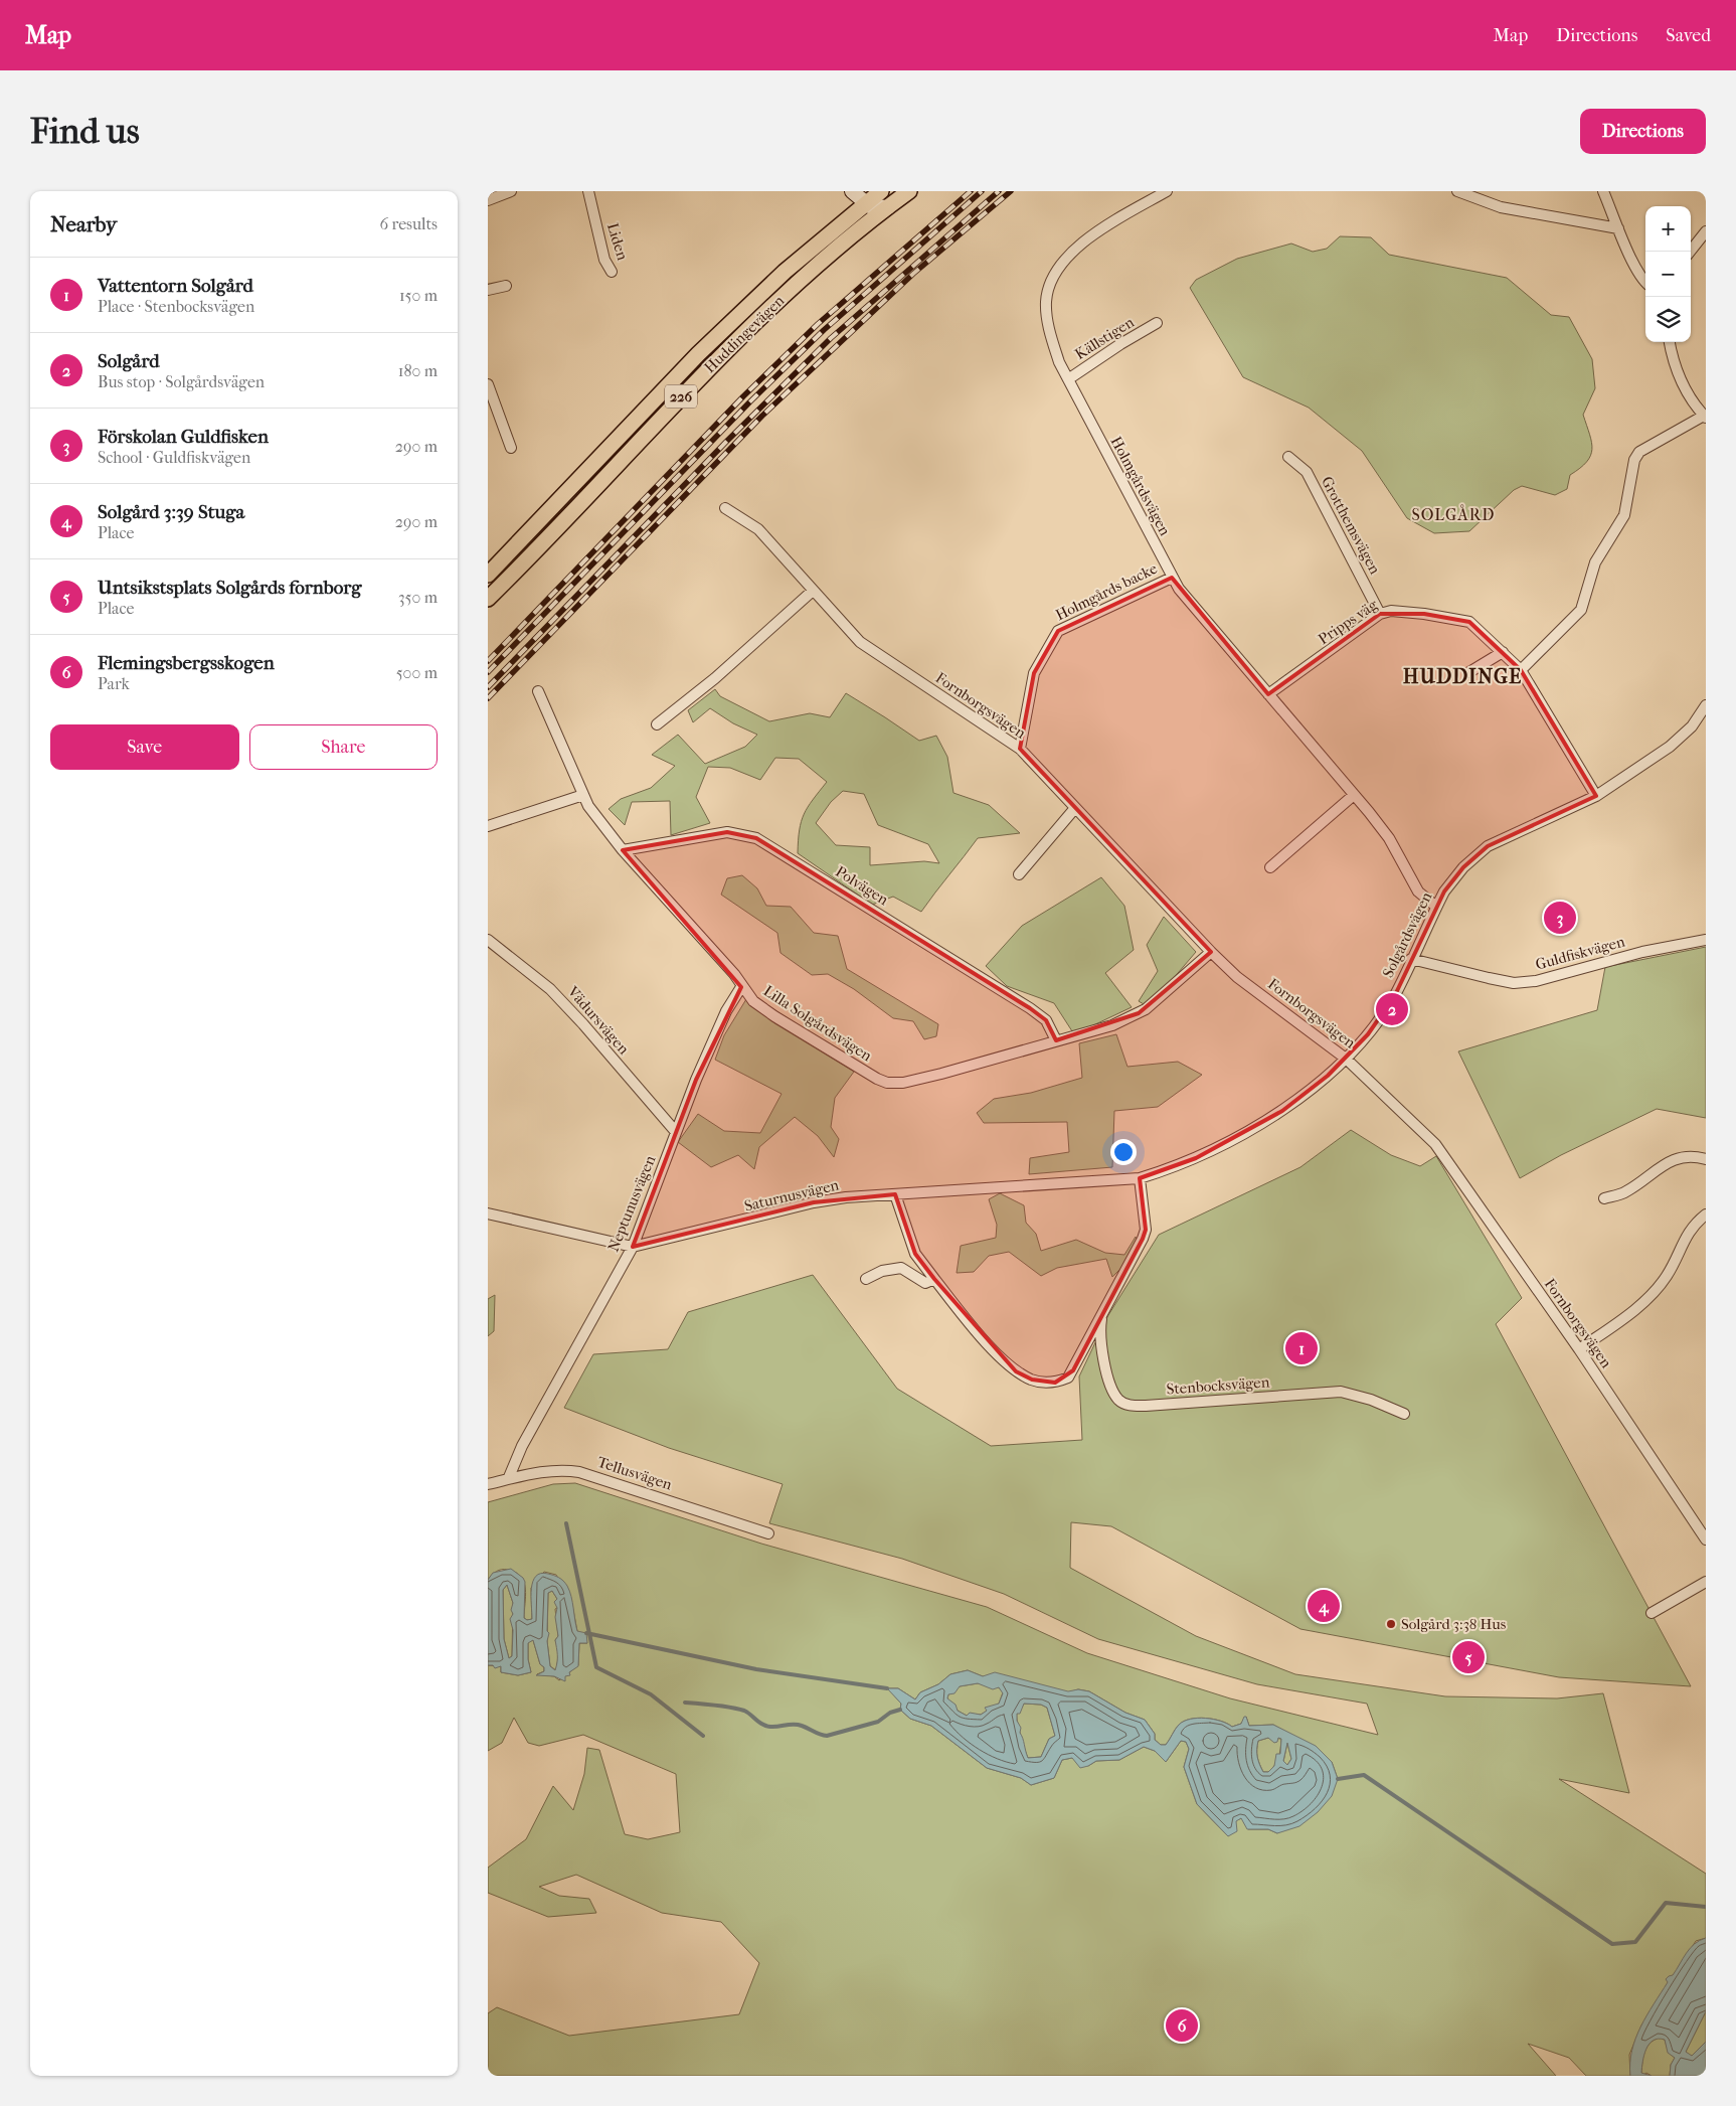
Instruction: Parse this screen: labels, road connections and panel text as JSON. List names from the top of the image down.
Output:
{
  "streets": {
    "main road": ["Huddingevägen", "226"],
    "street": [
      "Liden",
      "Källstigen",
      "Holmgårdsvägen",
      "Grotthemsvägen",
      "Holmgårds backe",
      "Pripps väg",
      "Fornborgsvägen",
      "Polvägen",
      "Solgårdsvägen",
      "Guldfiskvägen",
      "Vädursvägen",
      "Lilla Solgårdsvägen",
      "Saturnusvägen",
      "Neptunusvägen",
      "Stenbocksvägen",
      "Tellusvägen"
    ]
  },
  "crossings": [
    ["Källstigen", "Holmgårdsvägen"],
    ["Holmgårdsvägen", "Holmgårds backe"],
    ["Holmgårdsvägen", "Pripps väg"],
    ["Holmgårdsvägen", "Solgårdsvägen"],
    ["Grotthemsvägen", "Pripps väg"],
    ["Holmgårds backe", "Fornborgsvägen"],
    ["Pripps väg", "Solgårdsvägen"],
    ["Fornborgsvägen", "Solgårdsvägen"],
    ["Fornborgsvägen", "Lilla Solgårdsvägen"],
    ["Polvägen", "Lilla Solgårdsvägen"],
    ["Solgårdsvägen", "Guldfiskvägen"],
    ["Solgårdsvägen", "Saturnusvägen"],
    ["Solgårdsvägen", "Stenbocksvägen"],
    ["Vädursvägen", "Neptunusvägen"],
    ["Lilla Solgårdsvägen", "Neptunusvägen"],
    ["Saturnusvägen", "Neptunusvägen"],
    ["Saturnusvägen", "Stenbocksvägen"],
    ["Neptunusvägen", "Tellusvägen"]
  ],
  "districts": ["SOLGÅRD", "HUDDINGE"],
  "places": ["Solgård 3:38 Hus"],
  "page": {
    "header": "Map",
    "nav": ["Map", "Directions", "Saved"],
    "buttons": [
      "Directions",
      ["Save", "Share"]
    ],
    "title": "Find us",
    "heading": ["Nearby", "6 results"],
    "map_buttons": ["+", "−"],
    "list": [
      {
        "mark": "1",
        "name": "Vattentorn Solgård",
        "note": "Place · Stenbocksvägen",
        "value": "150 m"
      },
      {
        "mark": "2",
        "name": "Solgård",
        "note": "Bus stop · Solgårdsvägen",
        "value": "180 m"
      },
      {
        "mark": "3",
        "name": "Förskolan Guldfisken",
        "note": "School · Guldfiskvägen",
        "value": "290 m"
      },
      {
        "mark": "4",
        "name": "Solgård 3:39 Stuga",
        "note": "Place",
        "value": "290 m"
      },
      {
        "mark": "5",
        "name": "Untsikstsplats Solgårds fornborg",
        "note": "Place",
        "value": "350 m"
      },
      {
        "mark": "6",
        "name": "Flemingsbergsskogen",
        "note": "Park",
        "value": "500 m"
      }
    ],
    "pins": [
      "3",
      "2",
      "1",
      "4",
      "5",
      "6"
    ]
  }
}
